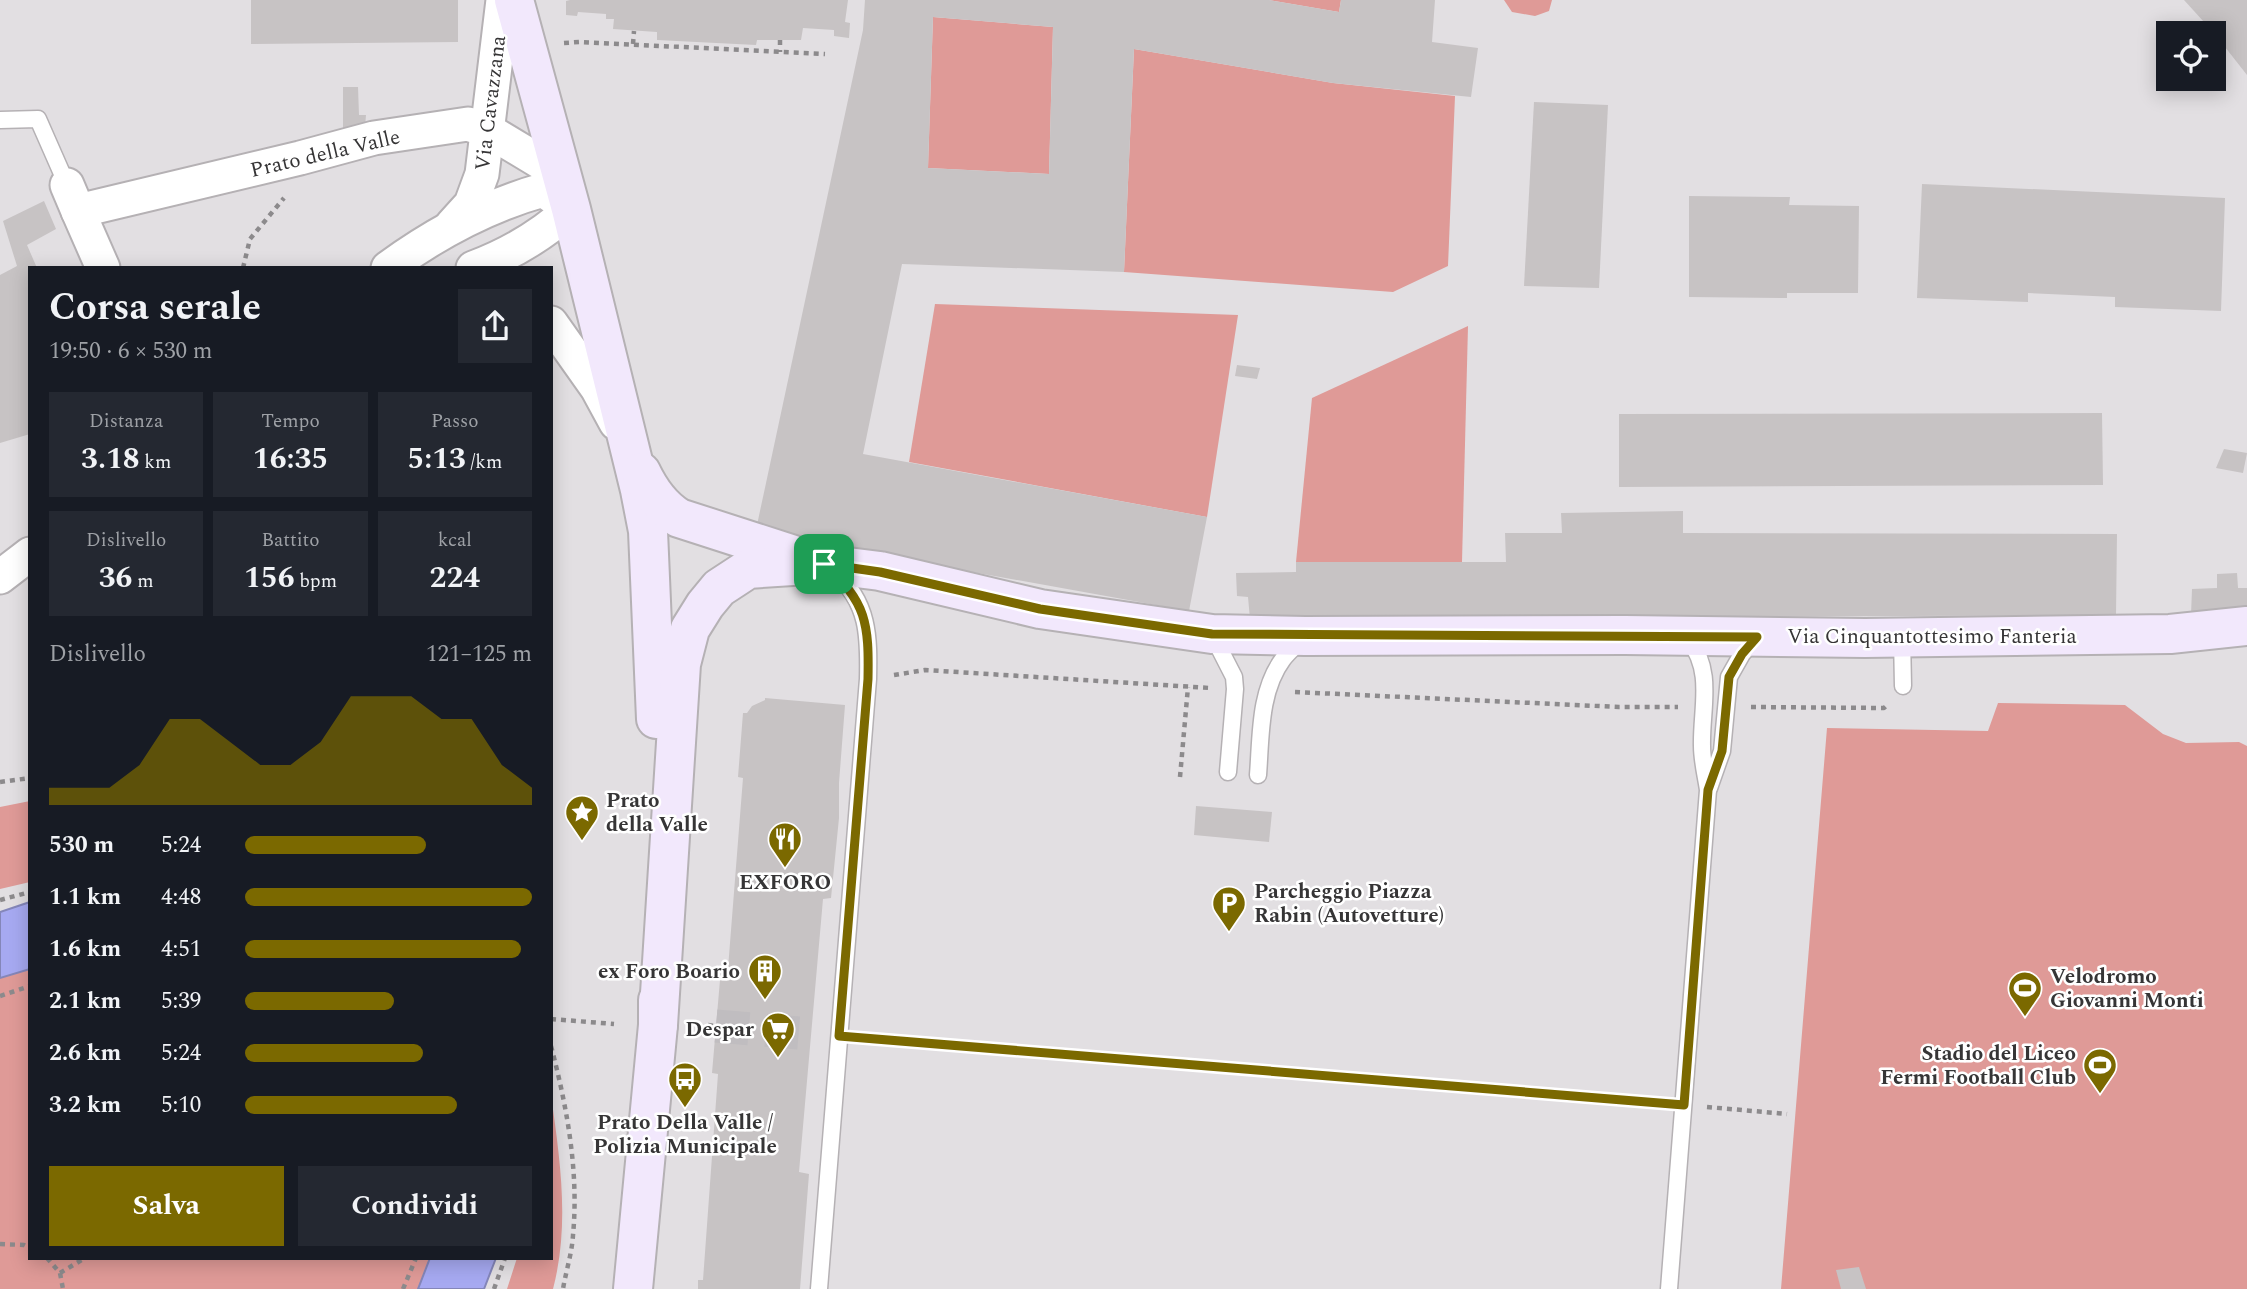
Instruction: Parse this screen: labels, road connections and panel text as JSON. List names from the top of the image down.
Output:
{
  "streets": {
    "street": ["Via Cavazzana", "Prato della Valle", "Via Cinquantottesimo Fanteria"]
  },
  "crossings": [
    ["Via Cavazzana", "Prato della Valle"]
  ],
  "places": {
    "place": ["Prato della Valle"],
    "restaurant": ["EXFORO"],
    "parking": ["Parcheggio Piazza Rabin (Autovetture)"],
    "building": ["ex Foro Boario"],
    "sports": ["Velodromo Giovanni Monti", "Stadio del Liceo Fermi Football Club"],
    "supermarket": ["Despar"],
    "bus stop": ["Prato Della Valle / Polizia Municipale"]
  },
  "page": {
    "heading": ["Corsa serale", "19:50 · 6 × 530 m"],
    "stats": [
      ["Distanza", "3.18 km"],
      ["Tempo", "16:35"],
      ["Passo", "5:13 /km"],
      ["Dislivello", "36 m"],
      ["Battito", "156 bpm"],
      ["kcal", "224"]
    ],
    "chart": ["Dislivello", "121–125 m"],
    "list": [
      {
        "name": "530 m",
        "note": "5:24"
      },
      {
        "name": "1.1 km",
        "note": "4:48"
      },
      {
        "name": "1.6 km",
        "note": "4:51"
      },
      {
        "name": "2.1 km",
        "note": "5:39"
      },
      {
        "name": "2.6 km",
        "note": "5:24"
      },
      {
        "name": "3.2 km",
        "note": "5:10"
      }
    ],
    "buttons": ["Salva", "Condividi"]
  }
}
